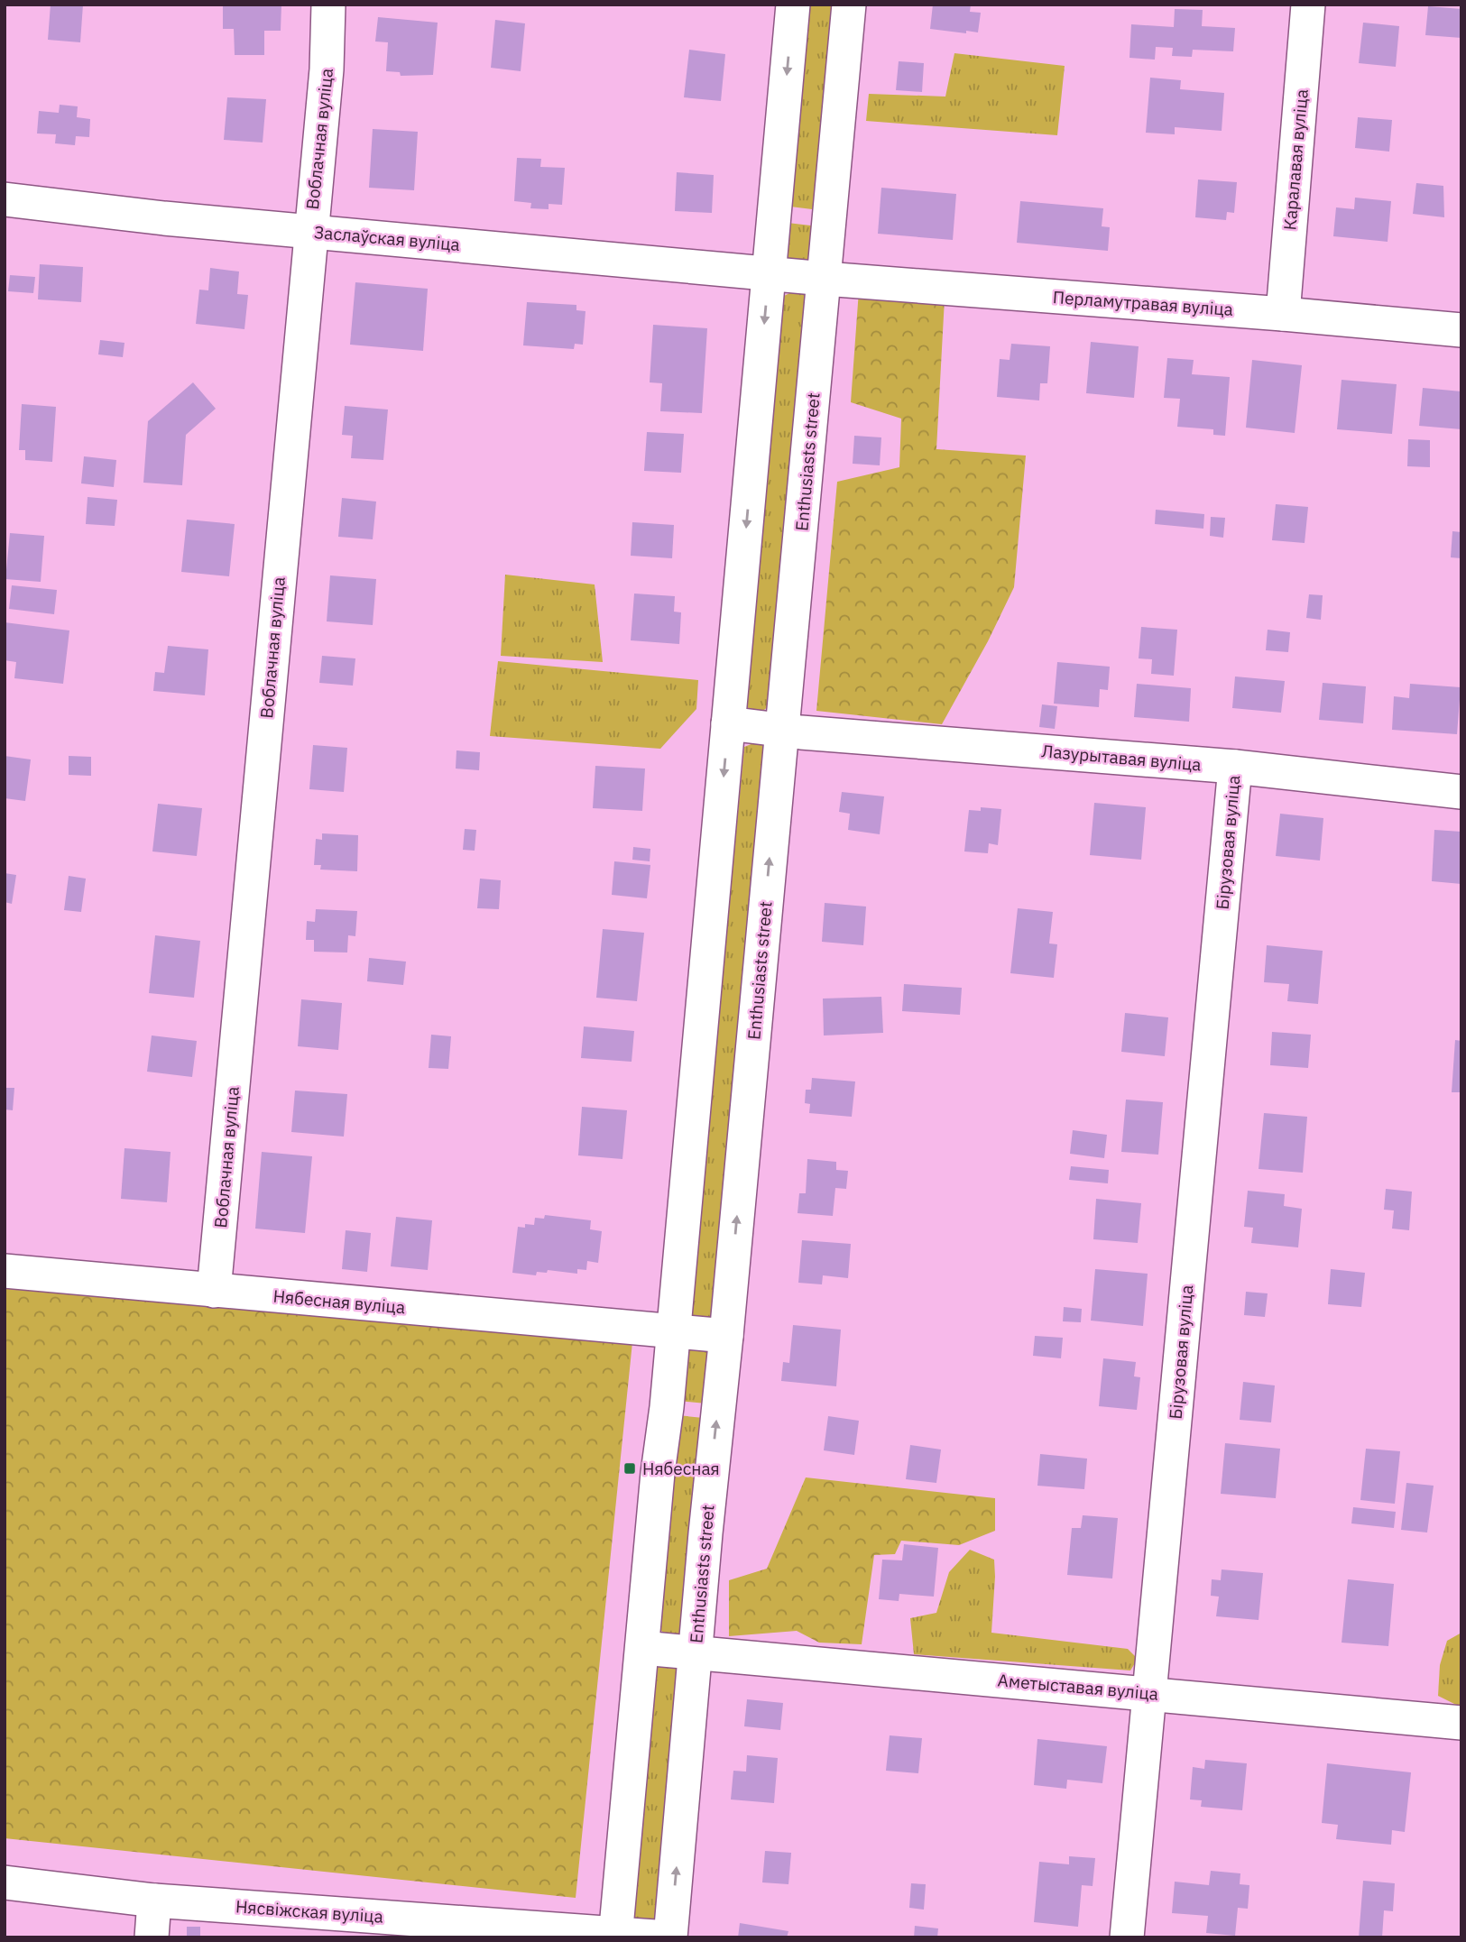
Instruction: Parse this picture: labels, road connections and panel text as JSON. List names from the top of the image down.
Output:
{
  "streets": {
    "street": [
      "Воблачная вуліца",
      "Каралавая вуліца",
      "Заслаўская вуліца",
      "Перламутравая вуліца",
      "Enthusiasts street",
      "Лазурытавая вуліца",
      "Бірузовая вуліца",
      "Нябесная вуліца",
      "Аметыставая вуліца",
      "Нясвіжская вуліца"
    ]
  },
  "crossings": [
    ["Воблачная вуліца", "Заслаўская вуліца"],
    ["Воблачная вуліца", "Нябесная вуліца"],
    ["Каралавая вуліца", "Перламутравая вуліца"],
    ["Заслаўская вуліца", "Перламутравая вуліца"],
    ["Заслаўская вуліца", "Enthusiasts street"],
    ["Перламутравая вуліца", "Enthusiasts street"],
    ["Enthusiasts street", "Лазурытавая вуліца"],
    ["Enthusiasts street", "Нябесная вуліца"],
    ["Enthusiasts street", "Аметыставая вуліца"],
    ["Enthusiasts street", "Нясвіжская вуліца"],
    ["Лазурытавая вуліца", "Бірузовая вуліца"],
    ["Бірузовая вуліца", "Аметыставая вуліца"]
  ],
  "places": {
    "transit": ["Нябесная"]
  }
}
